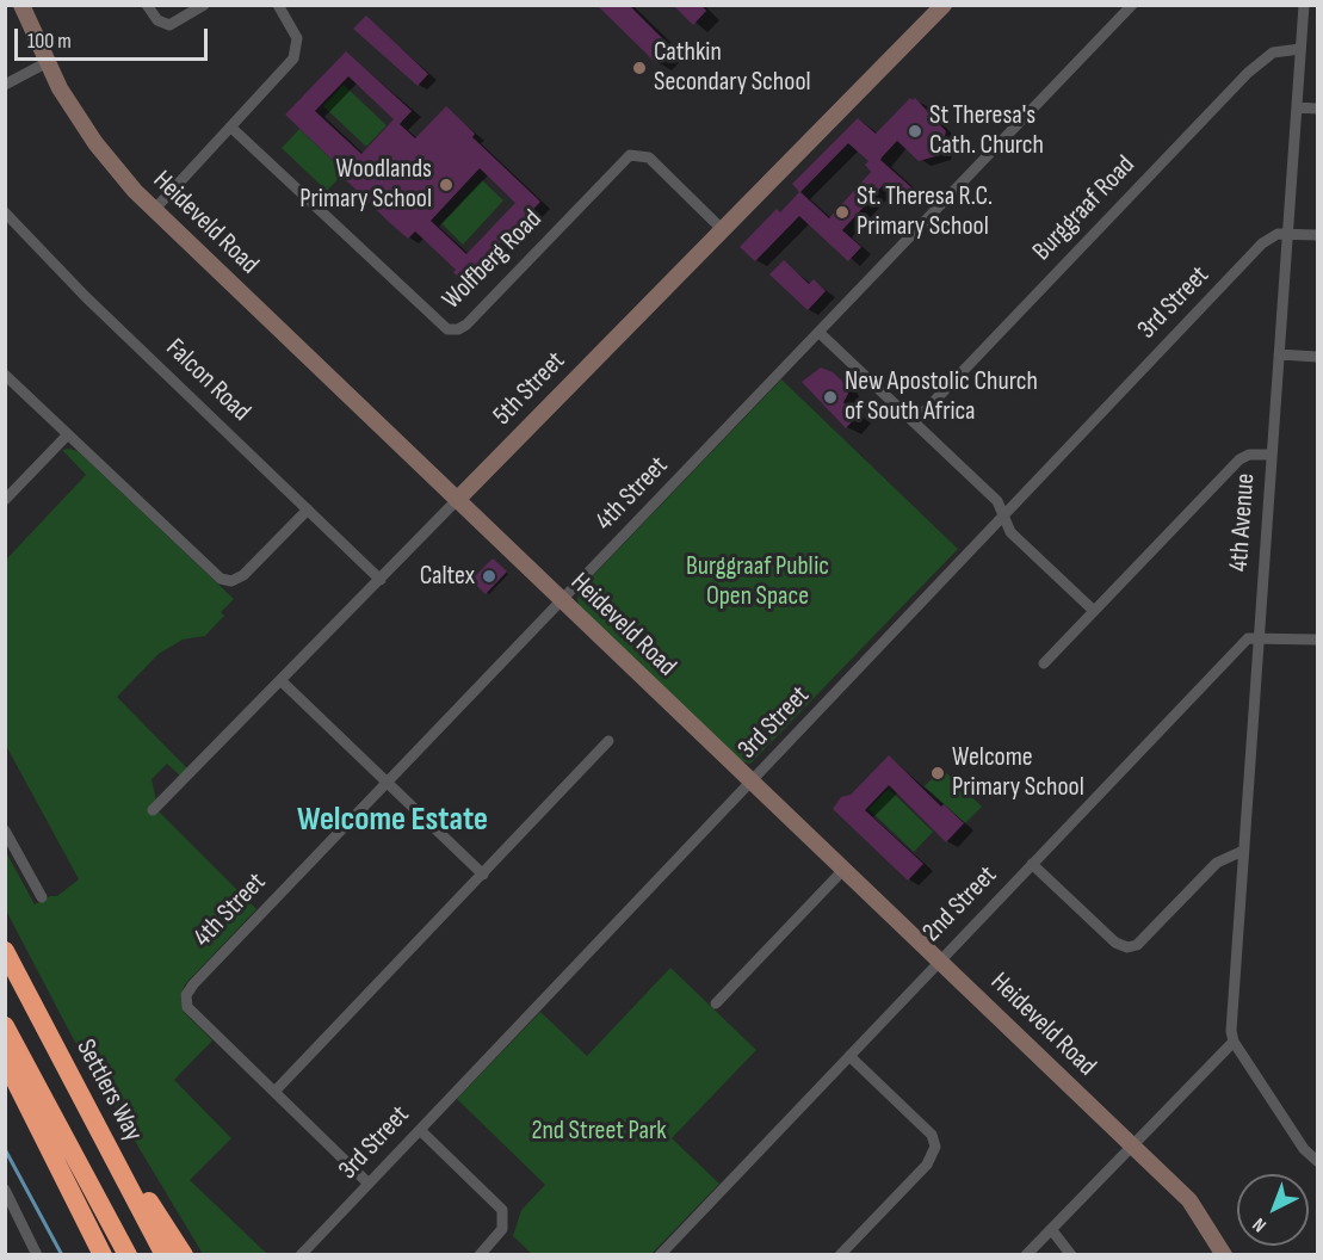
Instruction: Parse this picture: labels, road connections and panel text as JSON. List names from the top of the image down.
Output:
{
  "streets": {
    "highway": ["Settlers Way"],
    "street": [
      "Burggraaf Road",
      "Heideveld Road",
      "Wolfberg Road",
      "3rd Street",
      "Falcon Road",
      "5th Street",
      "4th Street",
      "4th Avenue",
      "2nd Street"
    ]
  },
  "crossings": [
    ["Burggraaf Road", "4th Avenue"],
    ["Heideveld Road", "3rd Street"],
    ["Heideveld Road", "5th Street"],
    ["Heideveld Road", "4th Street"],
    ["Heideveld Road", "2nd Street"],
    ["Wolfberg Road", "5th Street"],
    ["3rd Street", "4th Avenue"],
    ["Falcon Road", "5th Street"],
    ["4th Avenue", "2nd Street"]
  ],
  "districts": ["Welcome Estate"],
  "parks": ["Burggraaf Public Open Space", "2nd Street Park"],
  "places": [
    "Cathkin Secondary School",
    "St Theresa's Cath. Church",
    "Woodlands Primary School",
    "St. Theresa R.C. Primary School",
    "New Apostolic Church of South Africa",
    "Caltex",
    "Welcome Primary School"
  ],
  "scale_bar": "100 m",
  "north": "bottom left"
}
